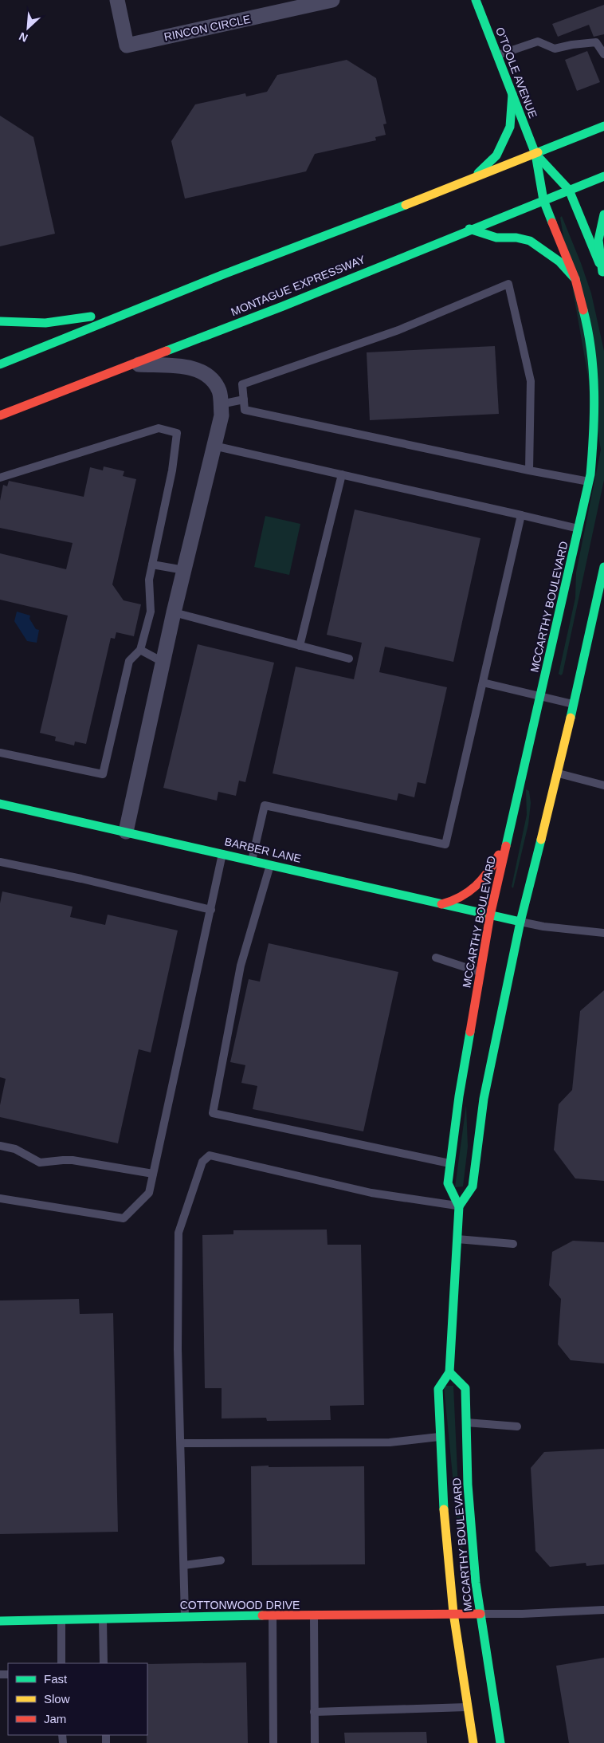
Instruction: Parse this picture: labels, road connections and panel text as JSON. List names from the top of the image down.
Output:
{
  "streets": {
    "main road": [
      "O’TOOLE AVENUE",
      "MONTAGUE EXPRESSWAY",
      "MCCARTHY BOULEVARD",
      "BARBER LANE",
      "COTTONWOOD DRIVE"
    ],
    "street": ["RINCON CIRCLE"]
  },
  "crossings": [
    ["O’TOOLE AVENUE", "MCCARTHY BOULEVARD"],
    ["MONTAGUE EXPRESSWAY", "MCCARTHY BOULEVARD"],
    ["MCCARTHY BOULEVARD", "BARBER LANE"],
    ["MCCARTHY BOULEVARD", "COTTONWOOD DRIVE"]
  ],
  "legend": ["Fast", "Slow", "Jam"],
  "north": "bottom left"
}
